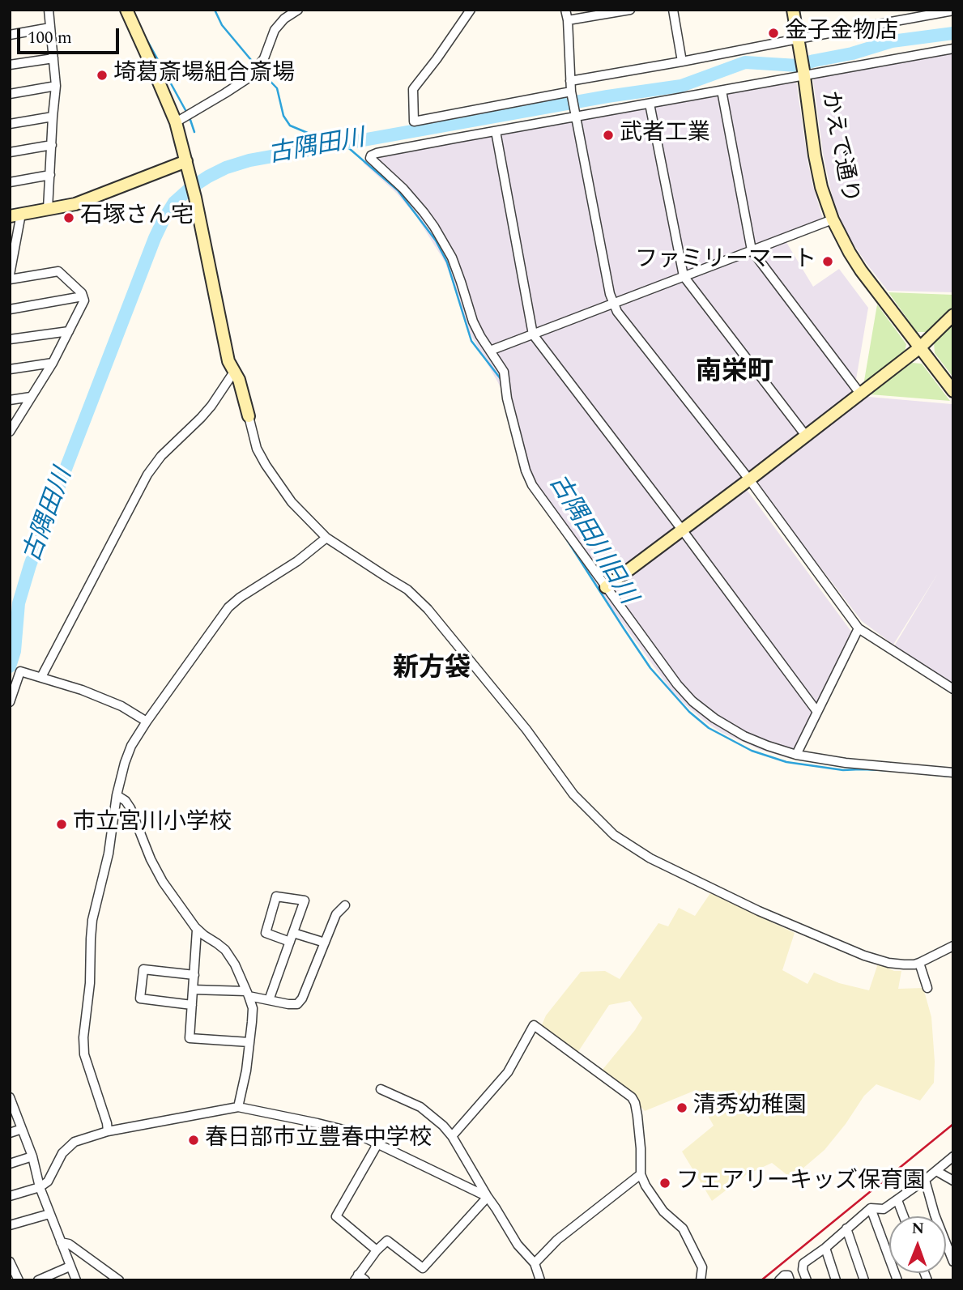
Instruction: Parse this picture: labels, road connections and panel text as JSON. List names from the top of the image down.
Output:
{
  "streets": {
    "street": ["かえで通り"]
  },
  "districts": ["南栄町", "新方袋"],
  "water": ["古隅田川", "古隅田川旧川"],
  "places": [
    "金子金物店",
    "埼葛斎場組合斎場",
    "武者工業",
    "石塚さん宅",
    "ファミリーマート",
    "市立宮川小学校",
    "清秀幼稚園",
    "春日部市立豊春中学校",
    "フェアリーキッズ保育園"
  ],
  "scale_bar": "100 m",
  "north": "top"
}
